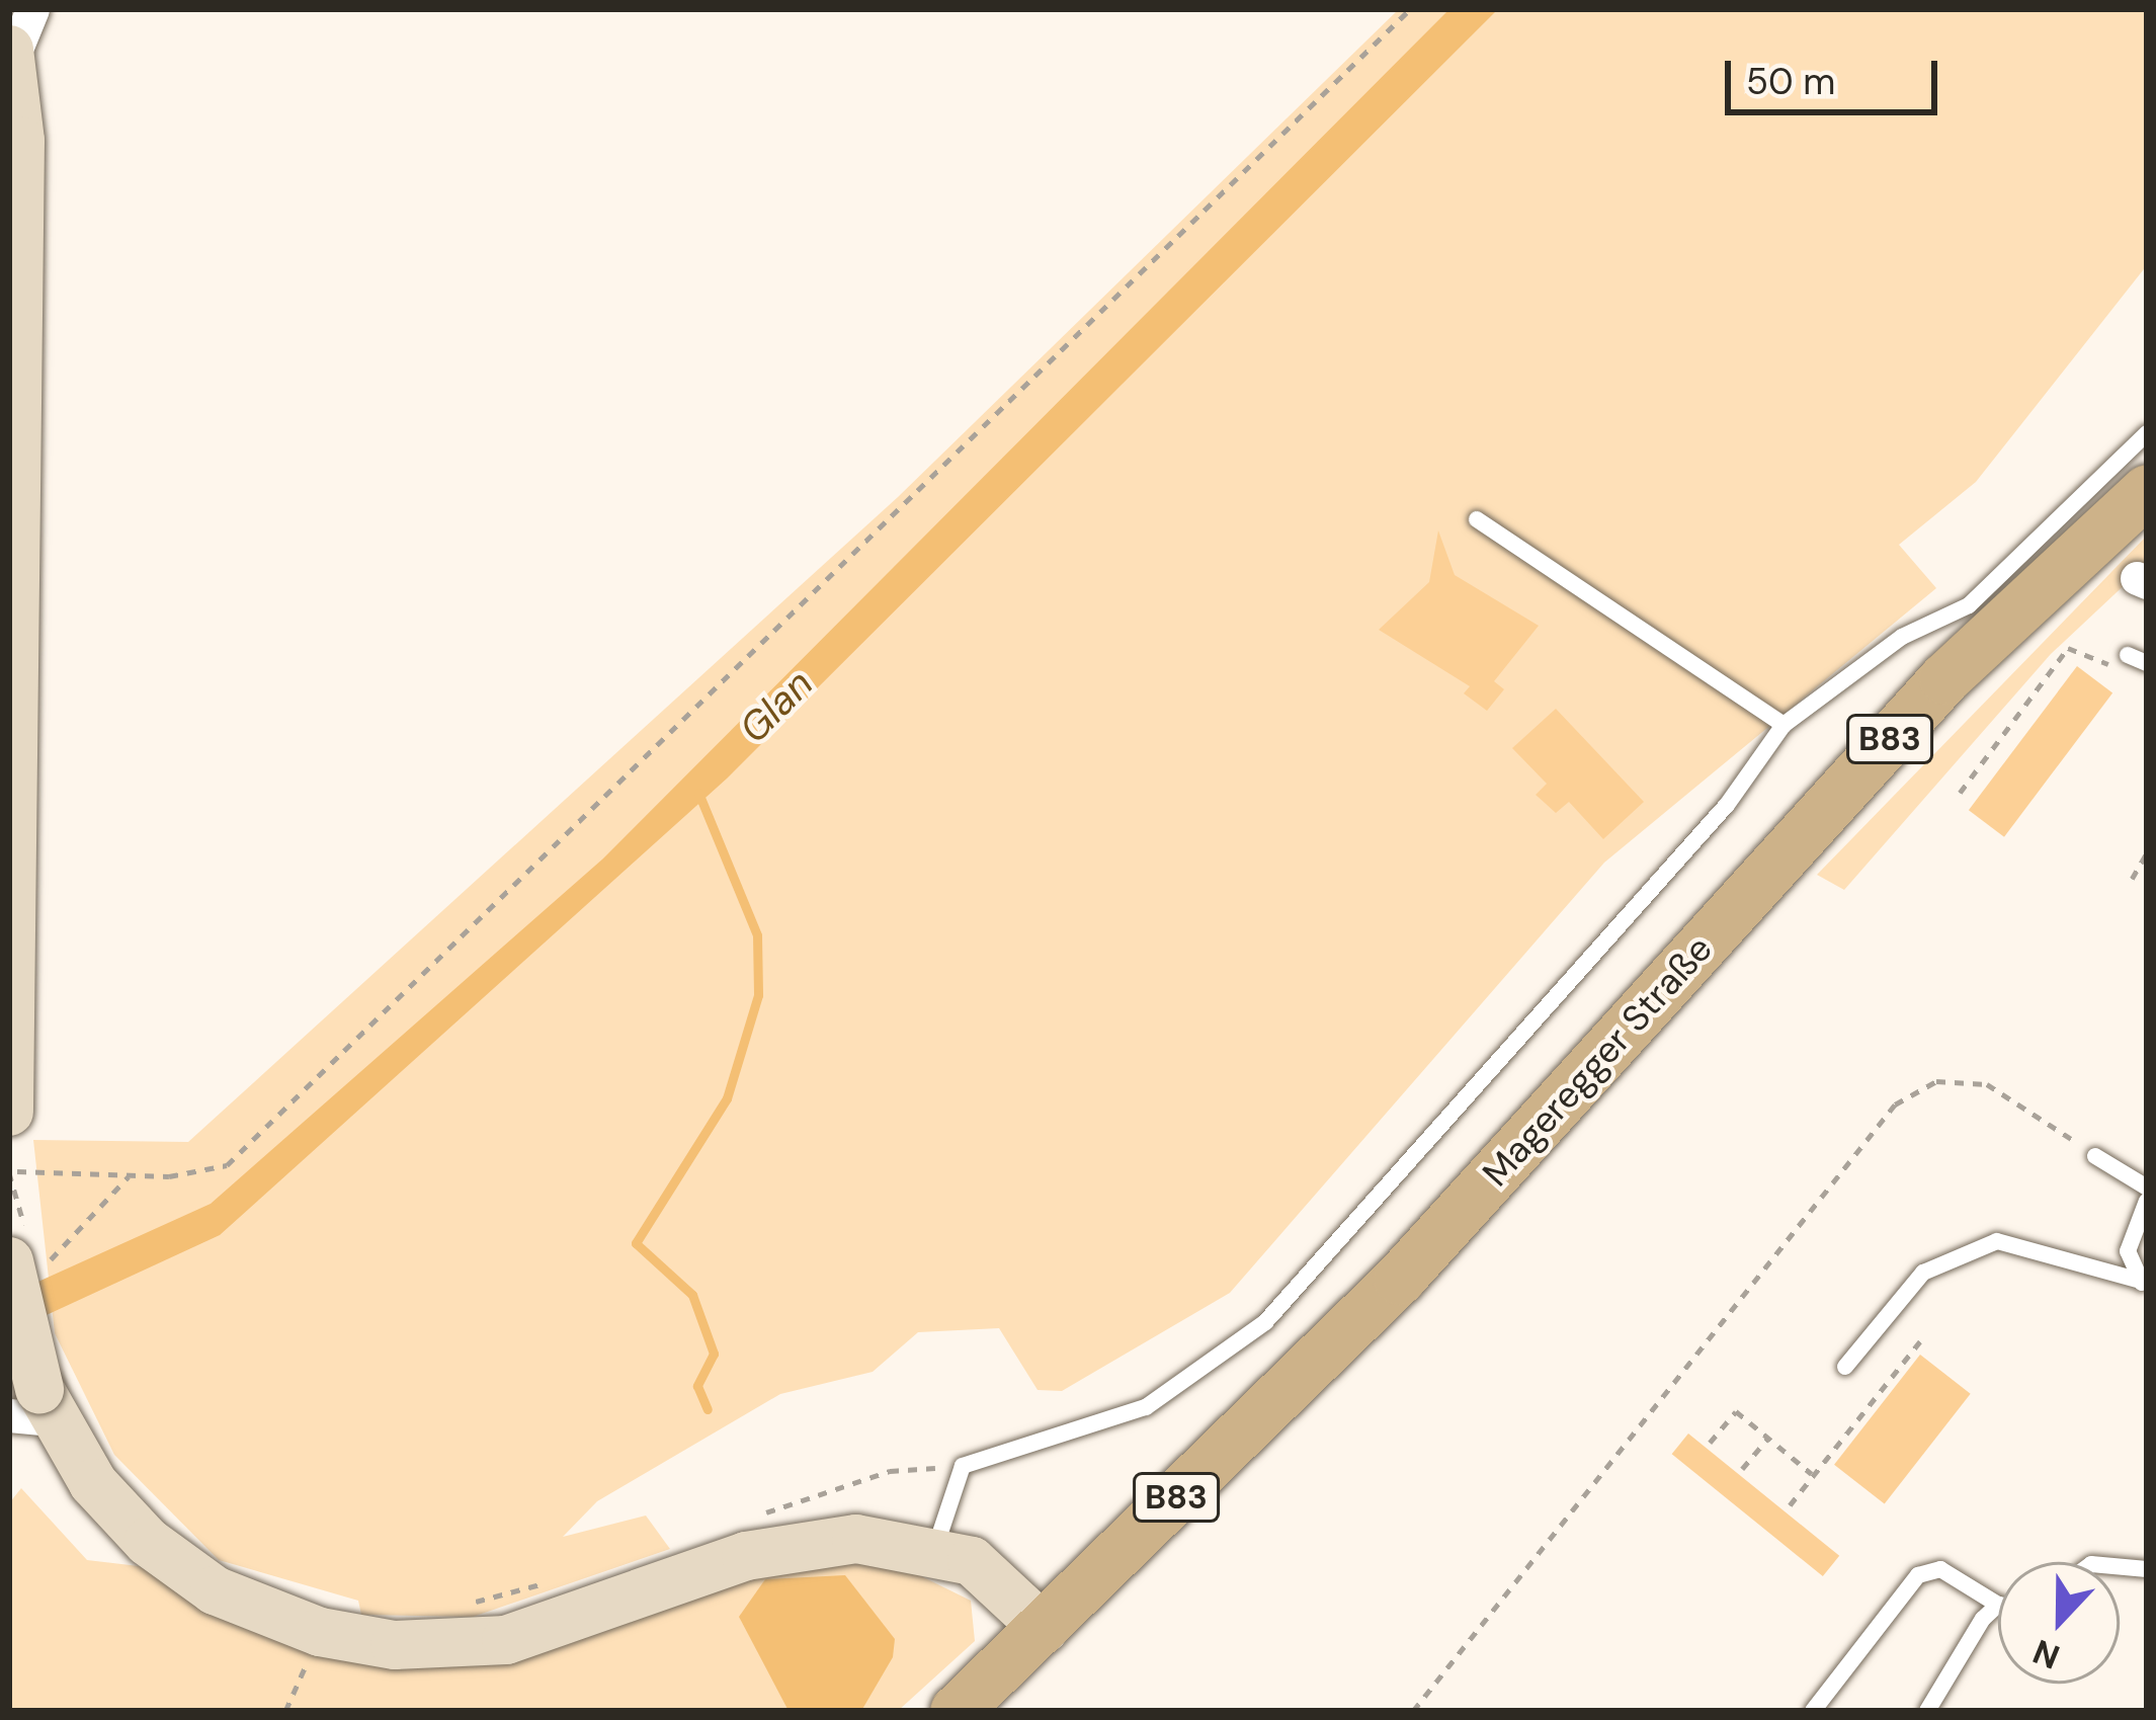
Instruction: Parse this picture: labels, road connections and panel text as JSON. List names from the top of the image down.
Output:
{
  "streets": {
    "main road": ["B83", "Mageregger Straße"]
  },
  "water": ["Glan"],
  "scale_bar": "50 m",
  "north": "bottom"
}
